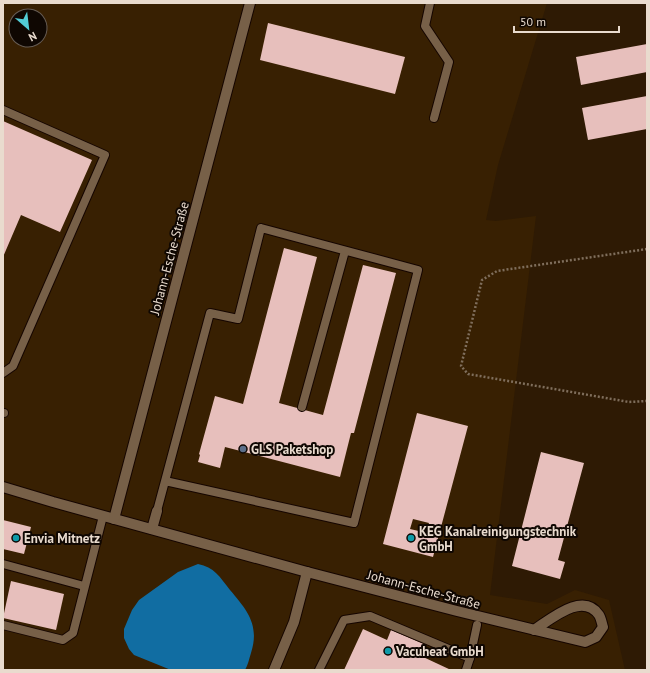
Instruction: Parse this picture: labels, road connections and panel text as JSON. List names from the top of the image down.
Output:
{
  "streets": {
    "street": ["Johann-Esche-Straße"]
  },
  "places": [
    "GLS Paketshop",
    "Envia Mitnetz",
    "KEG Kanalreinigungstechnik GmbH",
    "Vacuheat GmbH"
  ],
  "scale_bar": "50 m",
  "north": "bottom right"
}
